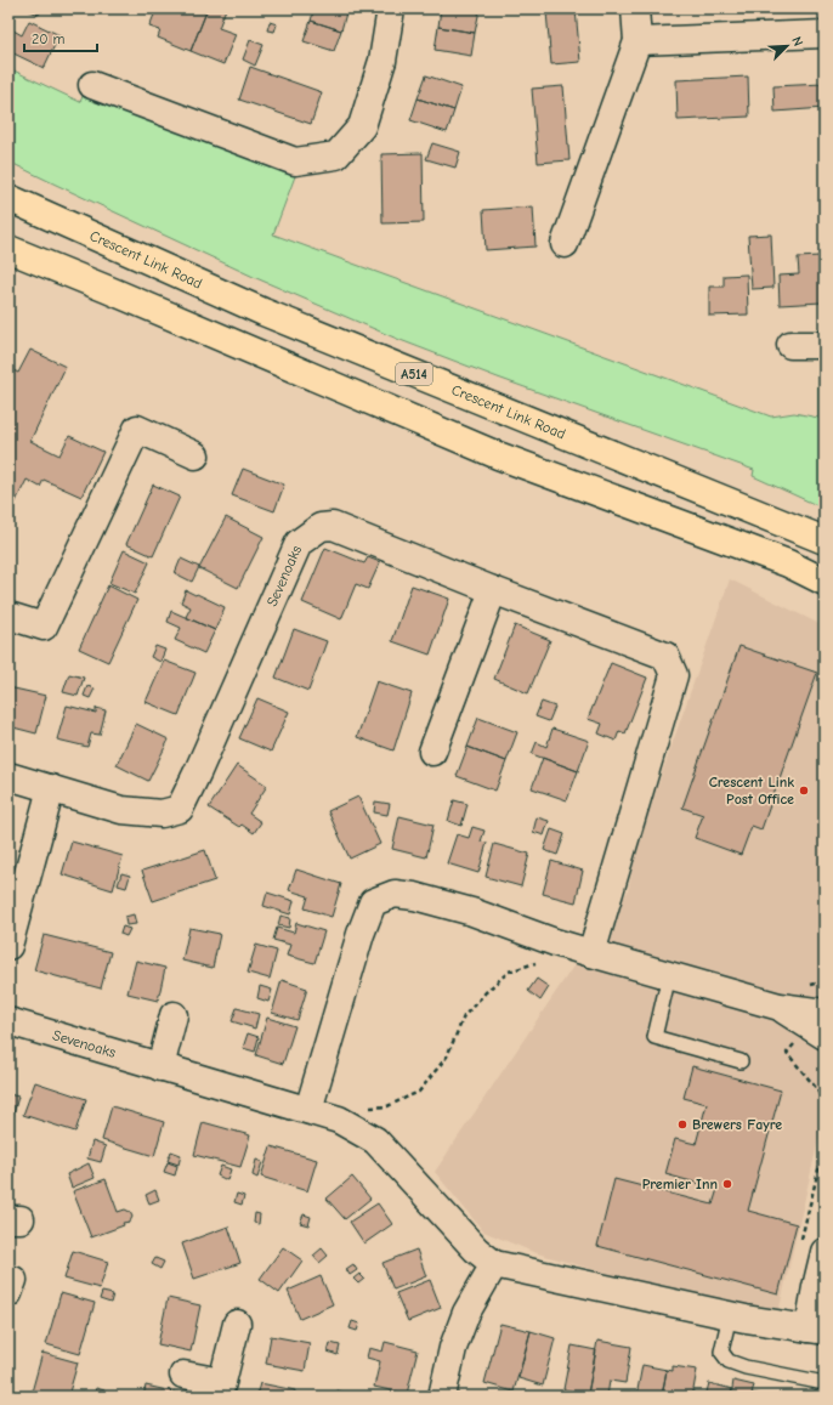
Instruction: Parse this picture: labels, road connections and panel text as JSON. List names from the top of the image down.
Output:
{
  "streets": {
    "highway": ["Crescent Link Road", "A514"],
    "street": ["Sevenoaks"]
  },
  "places": ["Crescent Link Post Office", "Brewers Fayre", "Premier Inn"],
  "scale_bar": "20 m",
  "north": "top right"
}
